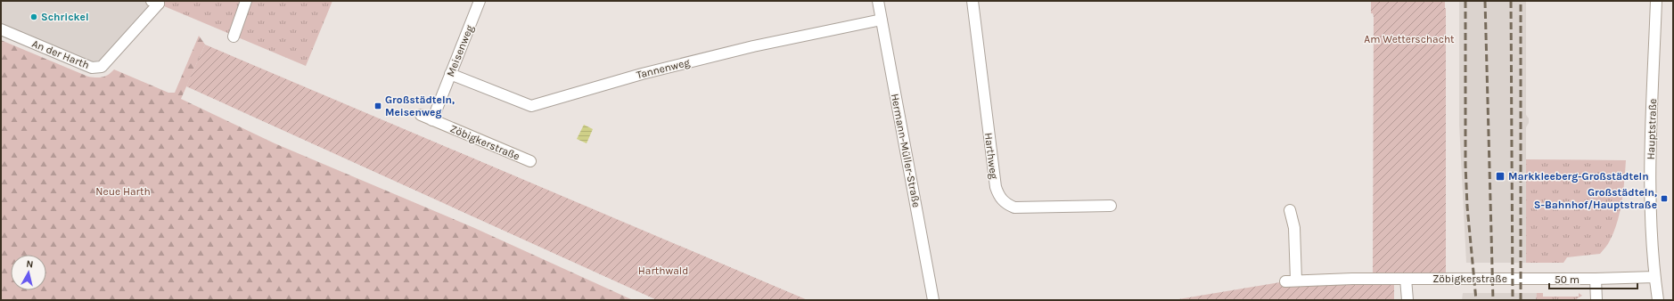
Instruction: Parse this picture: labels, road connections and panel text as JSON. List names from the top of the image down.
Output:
{
  "streets": {
    "street": [
      "Meisenweg",
      "An der Harth",
      "Tannenweg",
      "Hauptstraße",
      "Zöbigkerstraße",
      "Hermann-Müller-Straße",
      "Harthweg"
    ]
  },
  "crossings": [
    ["Meisenweg", "Tannenweg"],
    ["Meisenweg", "Zöbigkerstraße"],
    ["Tannenweg", "Hermann-Müller-Straße"],
    ["Hauptstraße", "Zöbigkerstraße"]
  ],
  "parks": ["Am Wetterschacht", "Neue Harth", "Harthwald"],
  "places": {
    "other": ["Schrickel"],
    "transit": ["Großstädteln, Meisenweg", "Markkleeberg-Großstädteln", "Großstädteln, S-Bahnhof/Hauptstraße"]
  },
  "scale_bar": "50 m",
  "north": "top"
}
